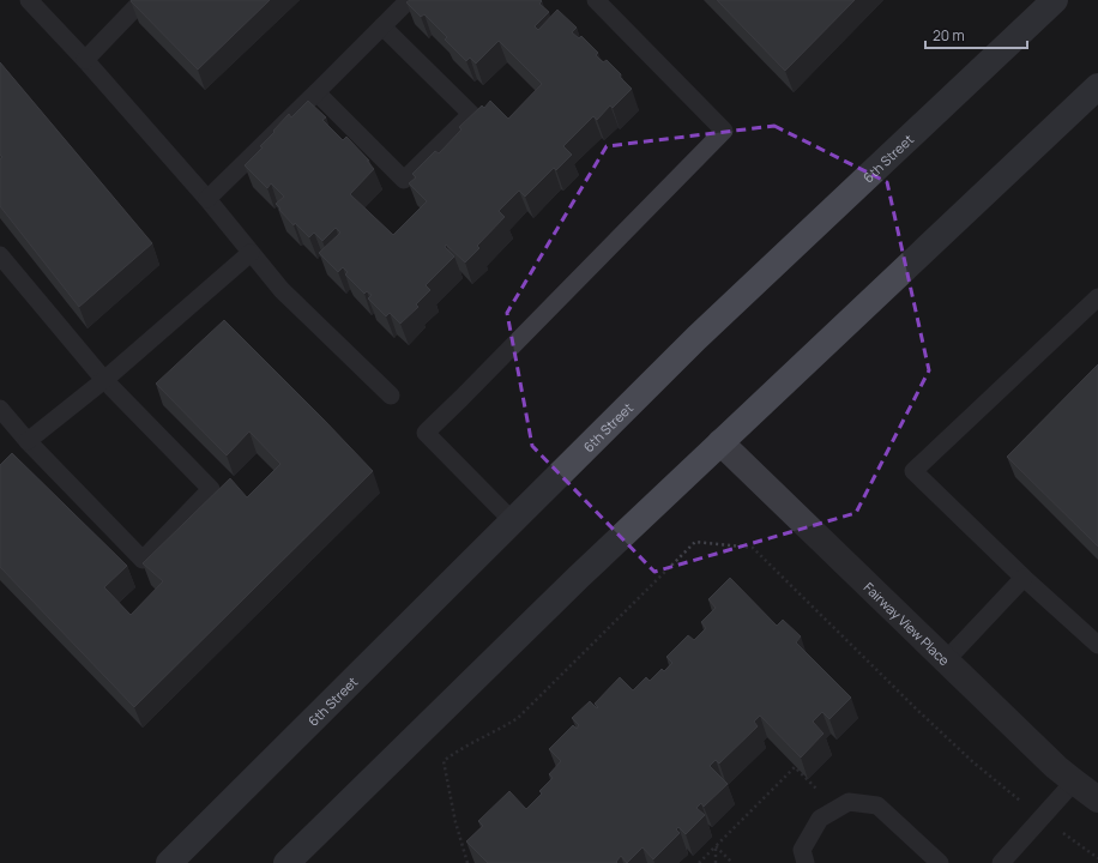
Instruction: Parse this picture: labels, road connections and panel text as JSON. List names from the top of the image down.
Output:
{
  "streets": {
    "main road": ["6th Street"],
    "street": ["Fairway View Place"]
  },
  "scale_bar": "20 m"
}
